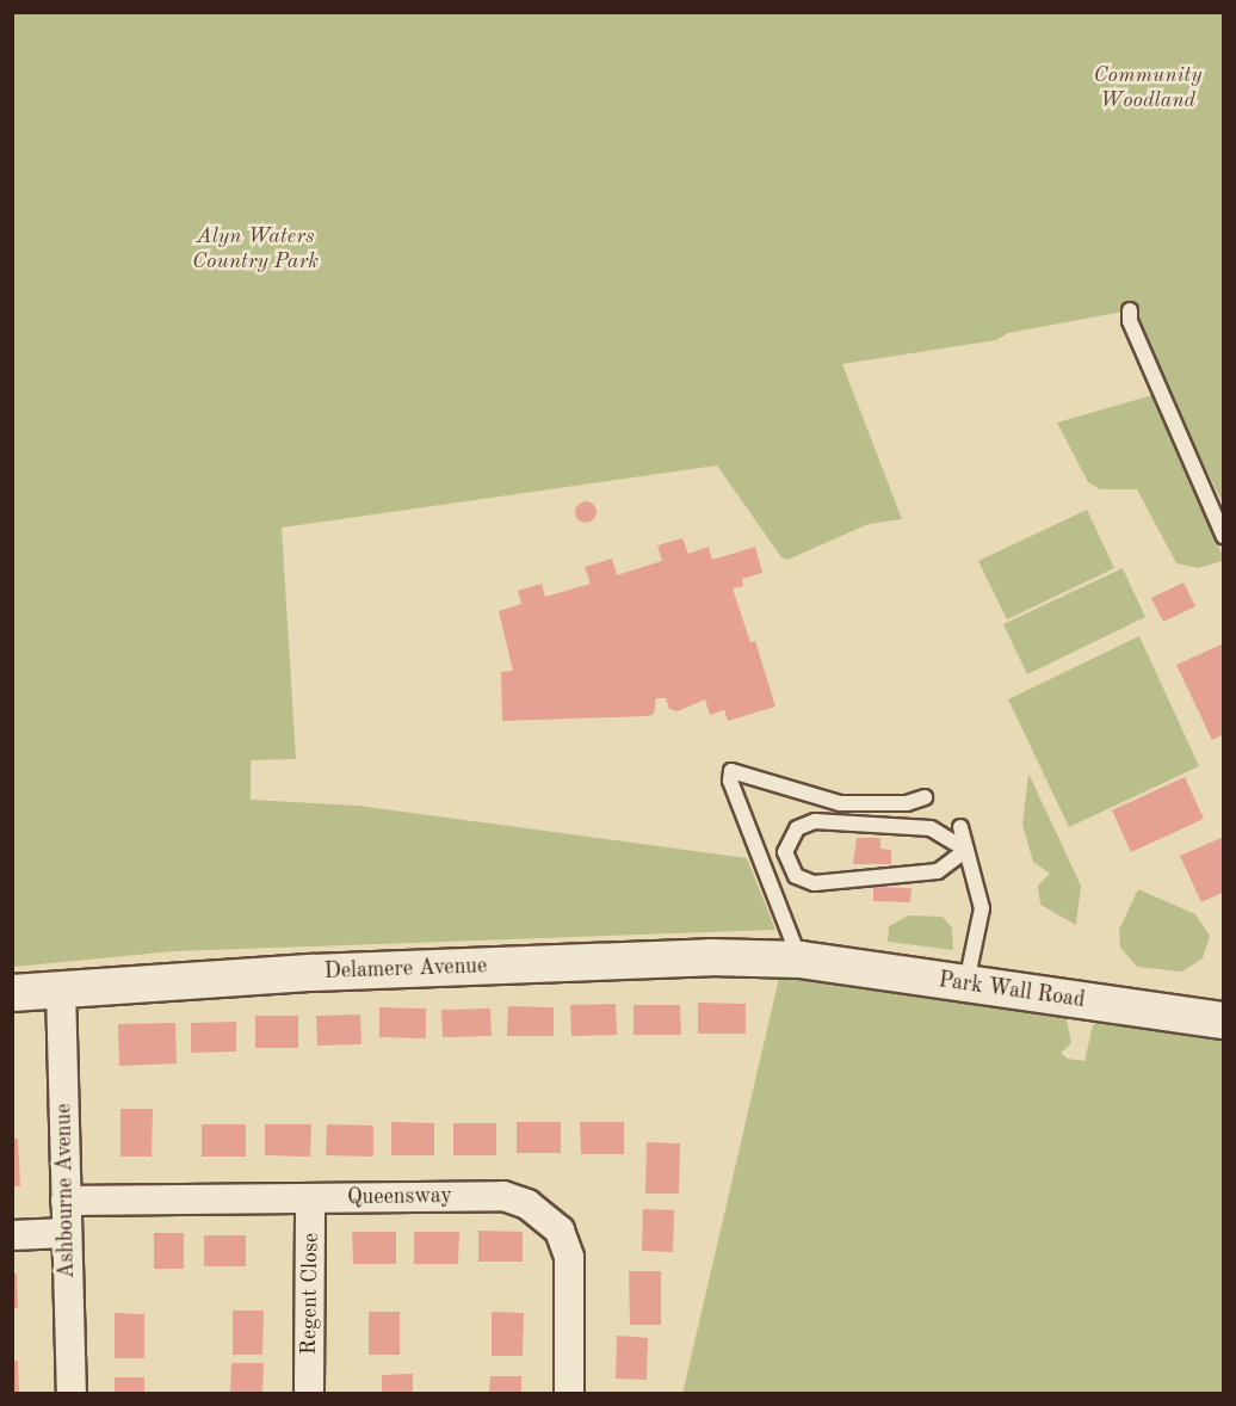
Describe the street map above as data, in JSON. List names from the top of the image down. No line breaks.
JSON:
{"streets":{"street":["Delamere Avenue","Park Wall Road","Ashbourne Avenue","Queensway","Regent Close"]},"crossings":[["Delamere Avenue","Park Wall Road"],["Delamere Avenue","Ashbourne Avenue"],["Ashbourne Avenue","Queensway"],["Queensway","Regent Close"]],"parks":["Community Woodland","Alyn Waters Country Park"]}
